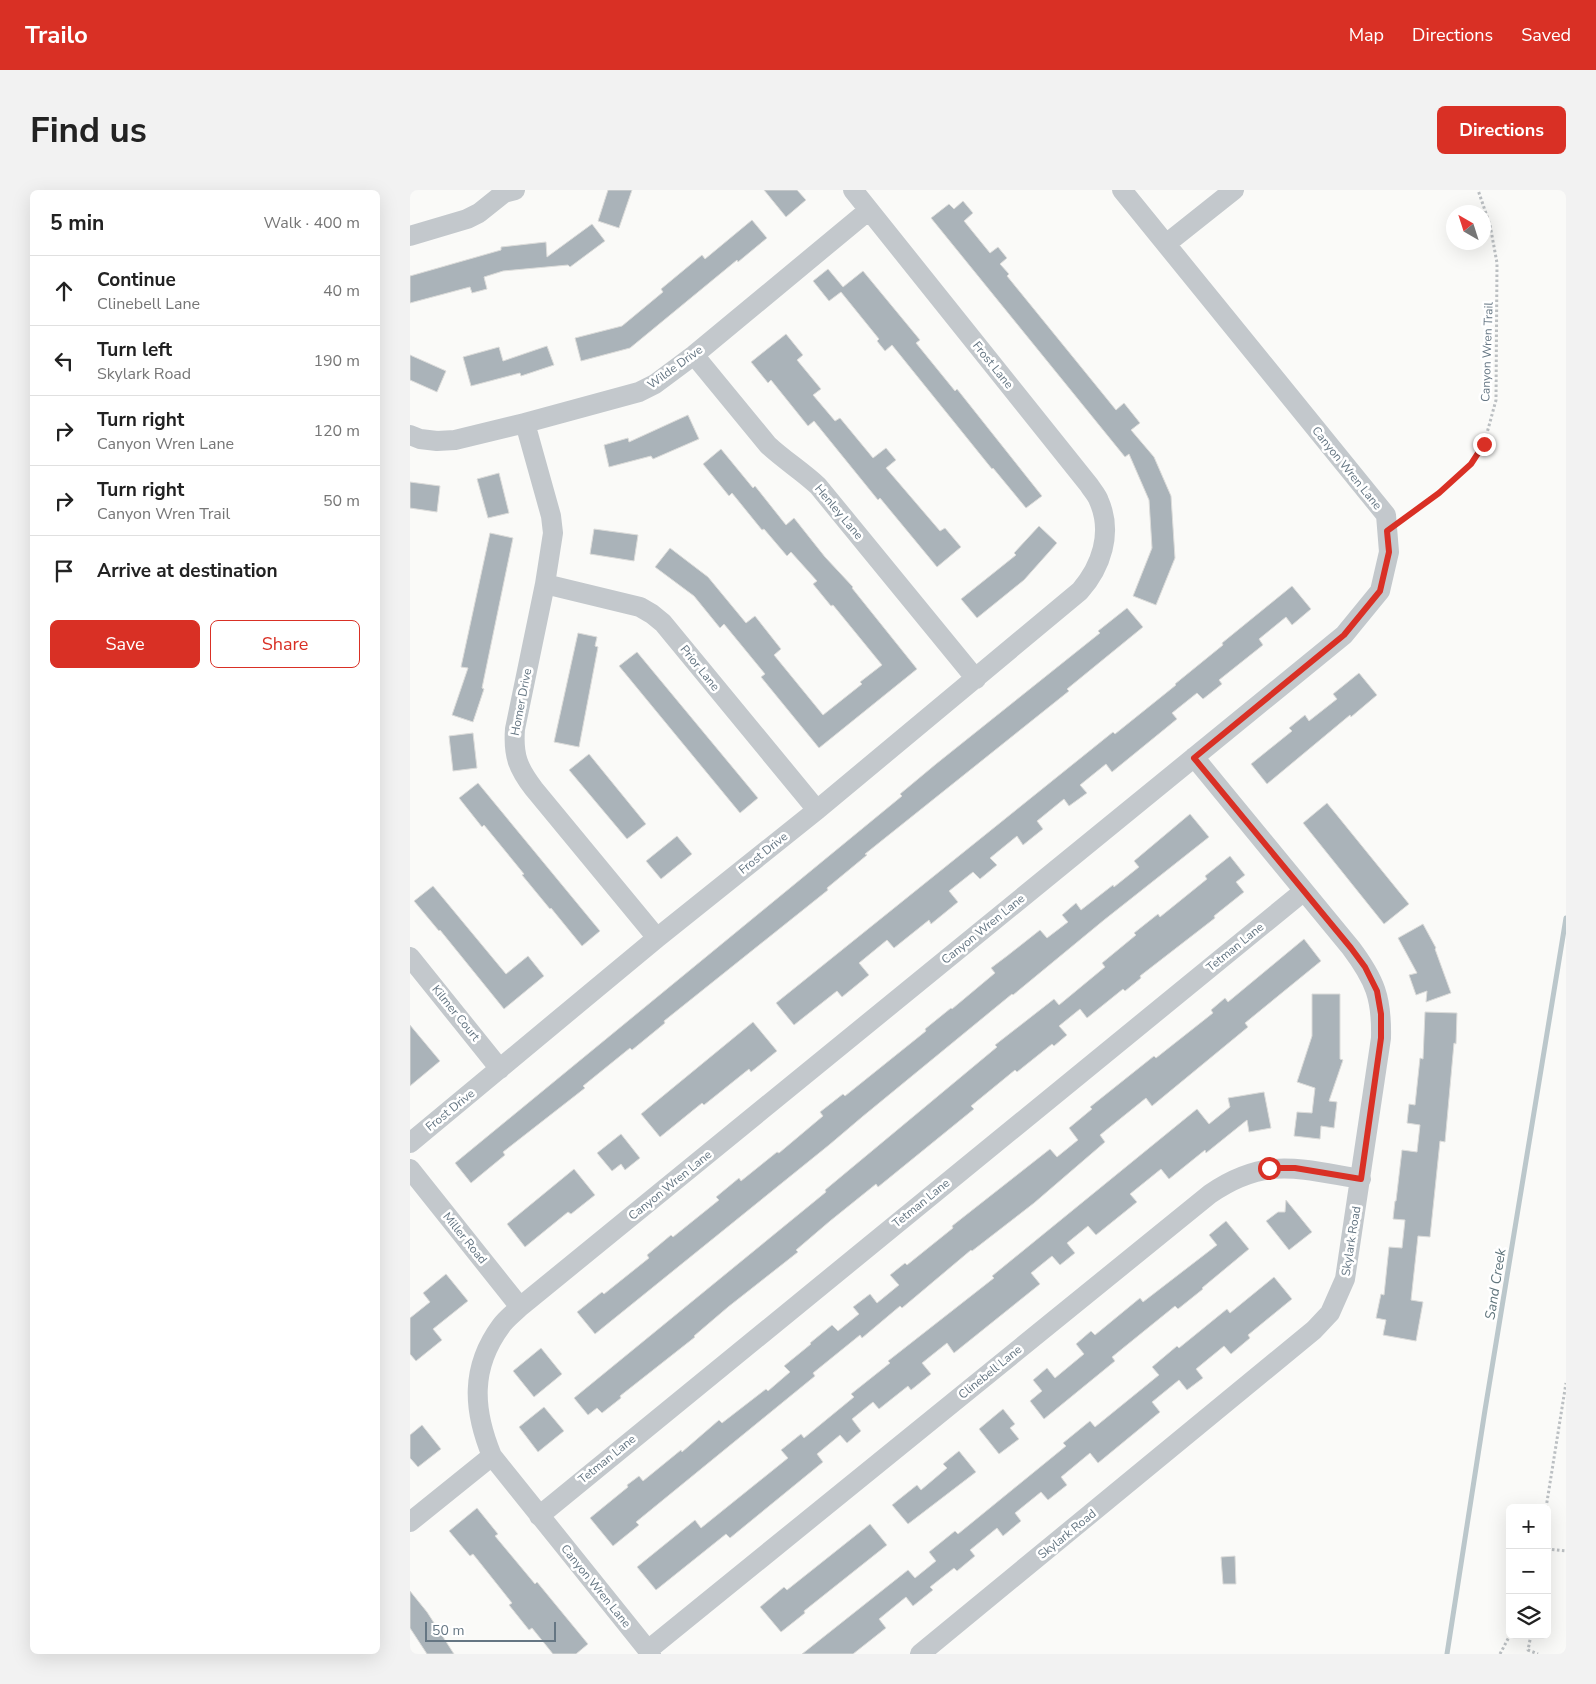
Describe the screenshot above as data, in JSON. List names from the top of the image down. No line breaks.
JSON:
{"streets":{"street":["Frost Lane","Wilde Drive","Canyon Wren Lane","Henley Lane","Prior Lane","Homer Drive","Frost Drive","Tetman Lane","Kilmer Court","Miller Road","Skylark Road","Clinebell Lane"],"path":["Canyon Wren Trail"]},"crossings":[["Canyon Wren Trail","Canyon Wren Lane"],["Frost Lane","Wilde Drive"],["Frost Lane","Frost Drive"],["Wilde Drive","Henley Lane"],["Wilde Drive","Homer Drive"],["Canyon Wren Lane","Tetman Lane"],["Canyon Wren Lane","Miller Road"],["Canyon Wren Lane","Skylark Road"],["Canyon Wren Lane","Clinebell Lane"],["Henley Lane","Frost Drive"],["Prior Lane","Homer Drive"],["Prior Lane","Frost Drive"],["Homer Drive","Frost Drive"],["Frost Drive","Kilmer Court"],["Tetman Lane","Skylark Road"],["Skylark Road","Clinebell Lane"]],"water":["Sand Creek"],"scale_bar":"50 m","north":"top left","page":{"header":"Trailo","nav":["Map","Directions","Saved"],"buttons":["Directions",["Save","Share"]],"title":"Find us","heading":["5 min","Walk · 400 m"],"list":[["Continue","Clinebell Lane","40 m"],["Turn left","Skylark Road","190 m"],["Turn right","Canyon Wren Lane","120 m"],["Turn right","Canyon Wren Trail","50 m"],"Arrive at destination"],"map_buttons":["+","−"],"scale":"50 m"}}
